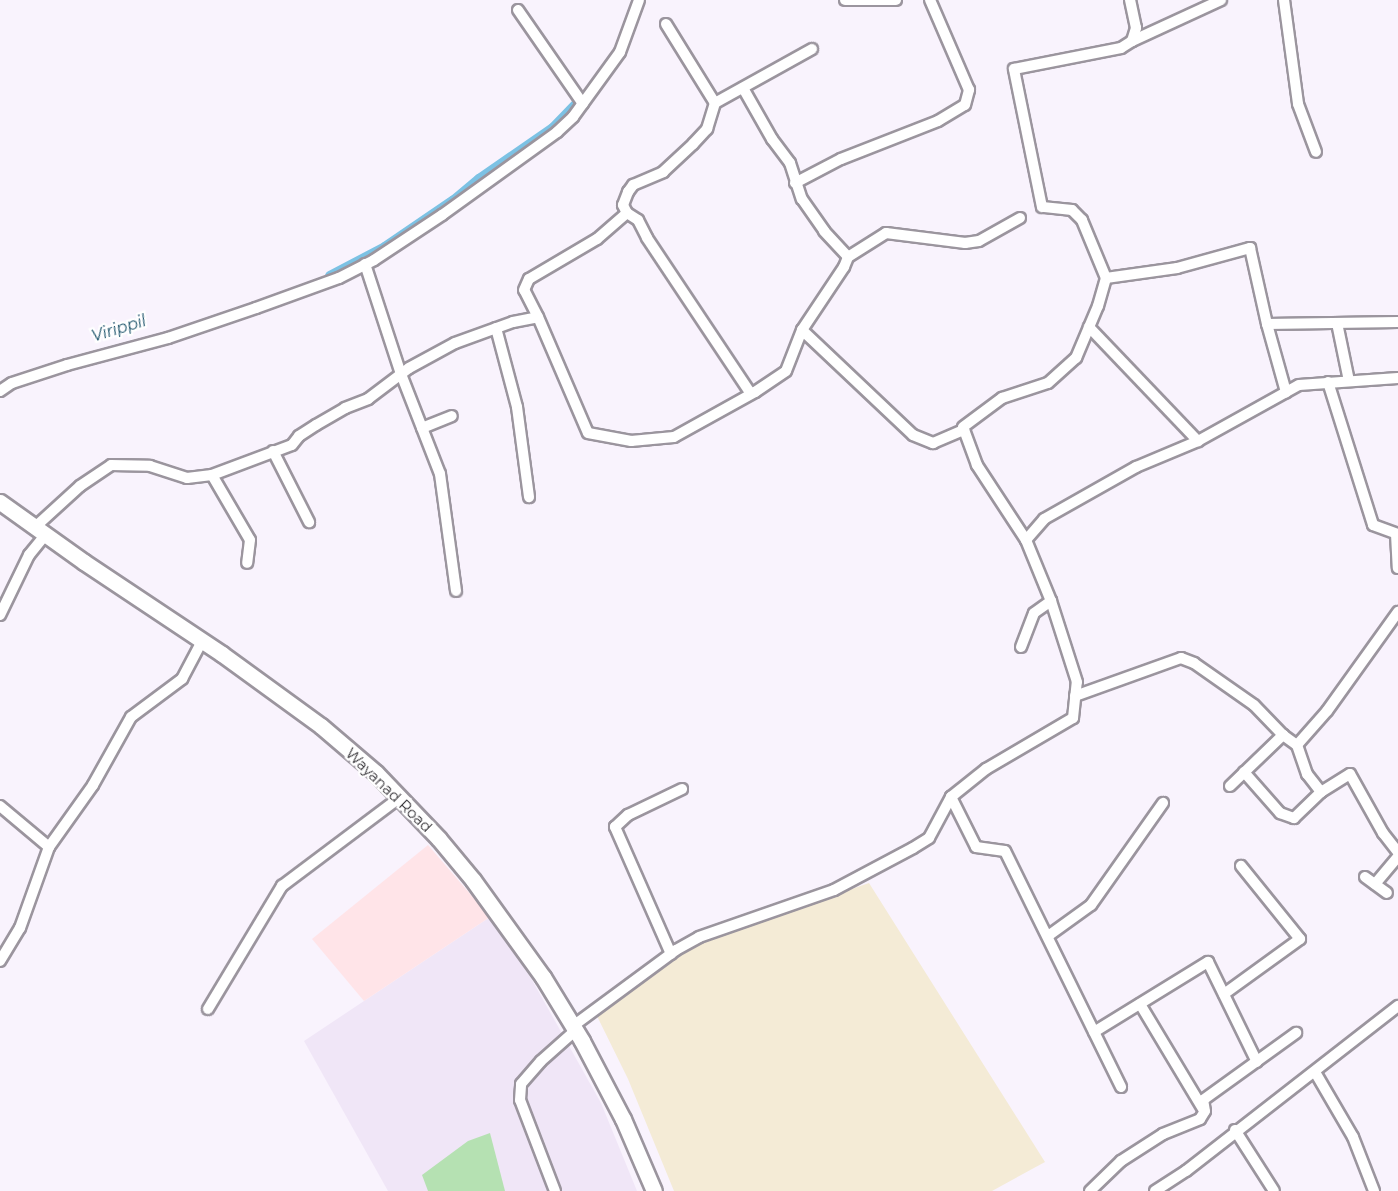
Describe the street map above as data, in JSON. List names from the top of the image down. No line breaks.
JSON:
{"streets":{"highway":["Wayanad Road"]},"water":["Virippil"]}
